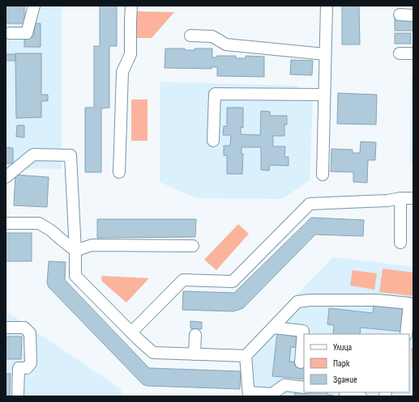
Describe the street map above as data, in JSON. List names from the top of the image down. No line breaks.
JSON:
{"legend":["Улица","Парк","Здание"]}
